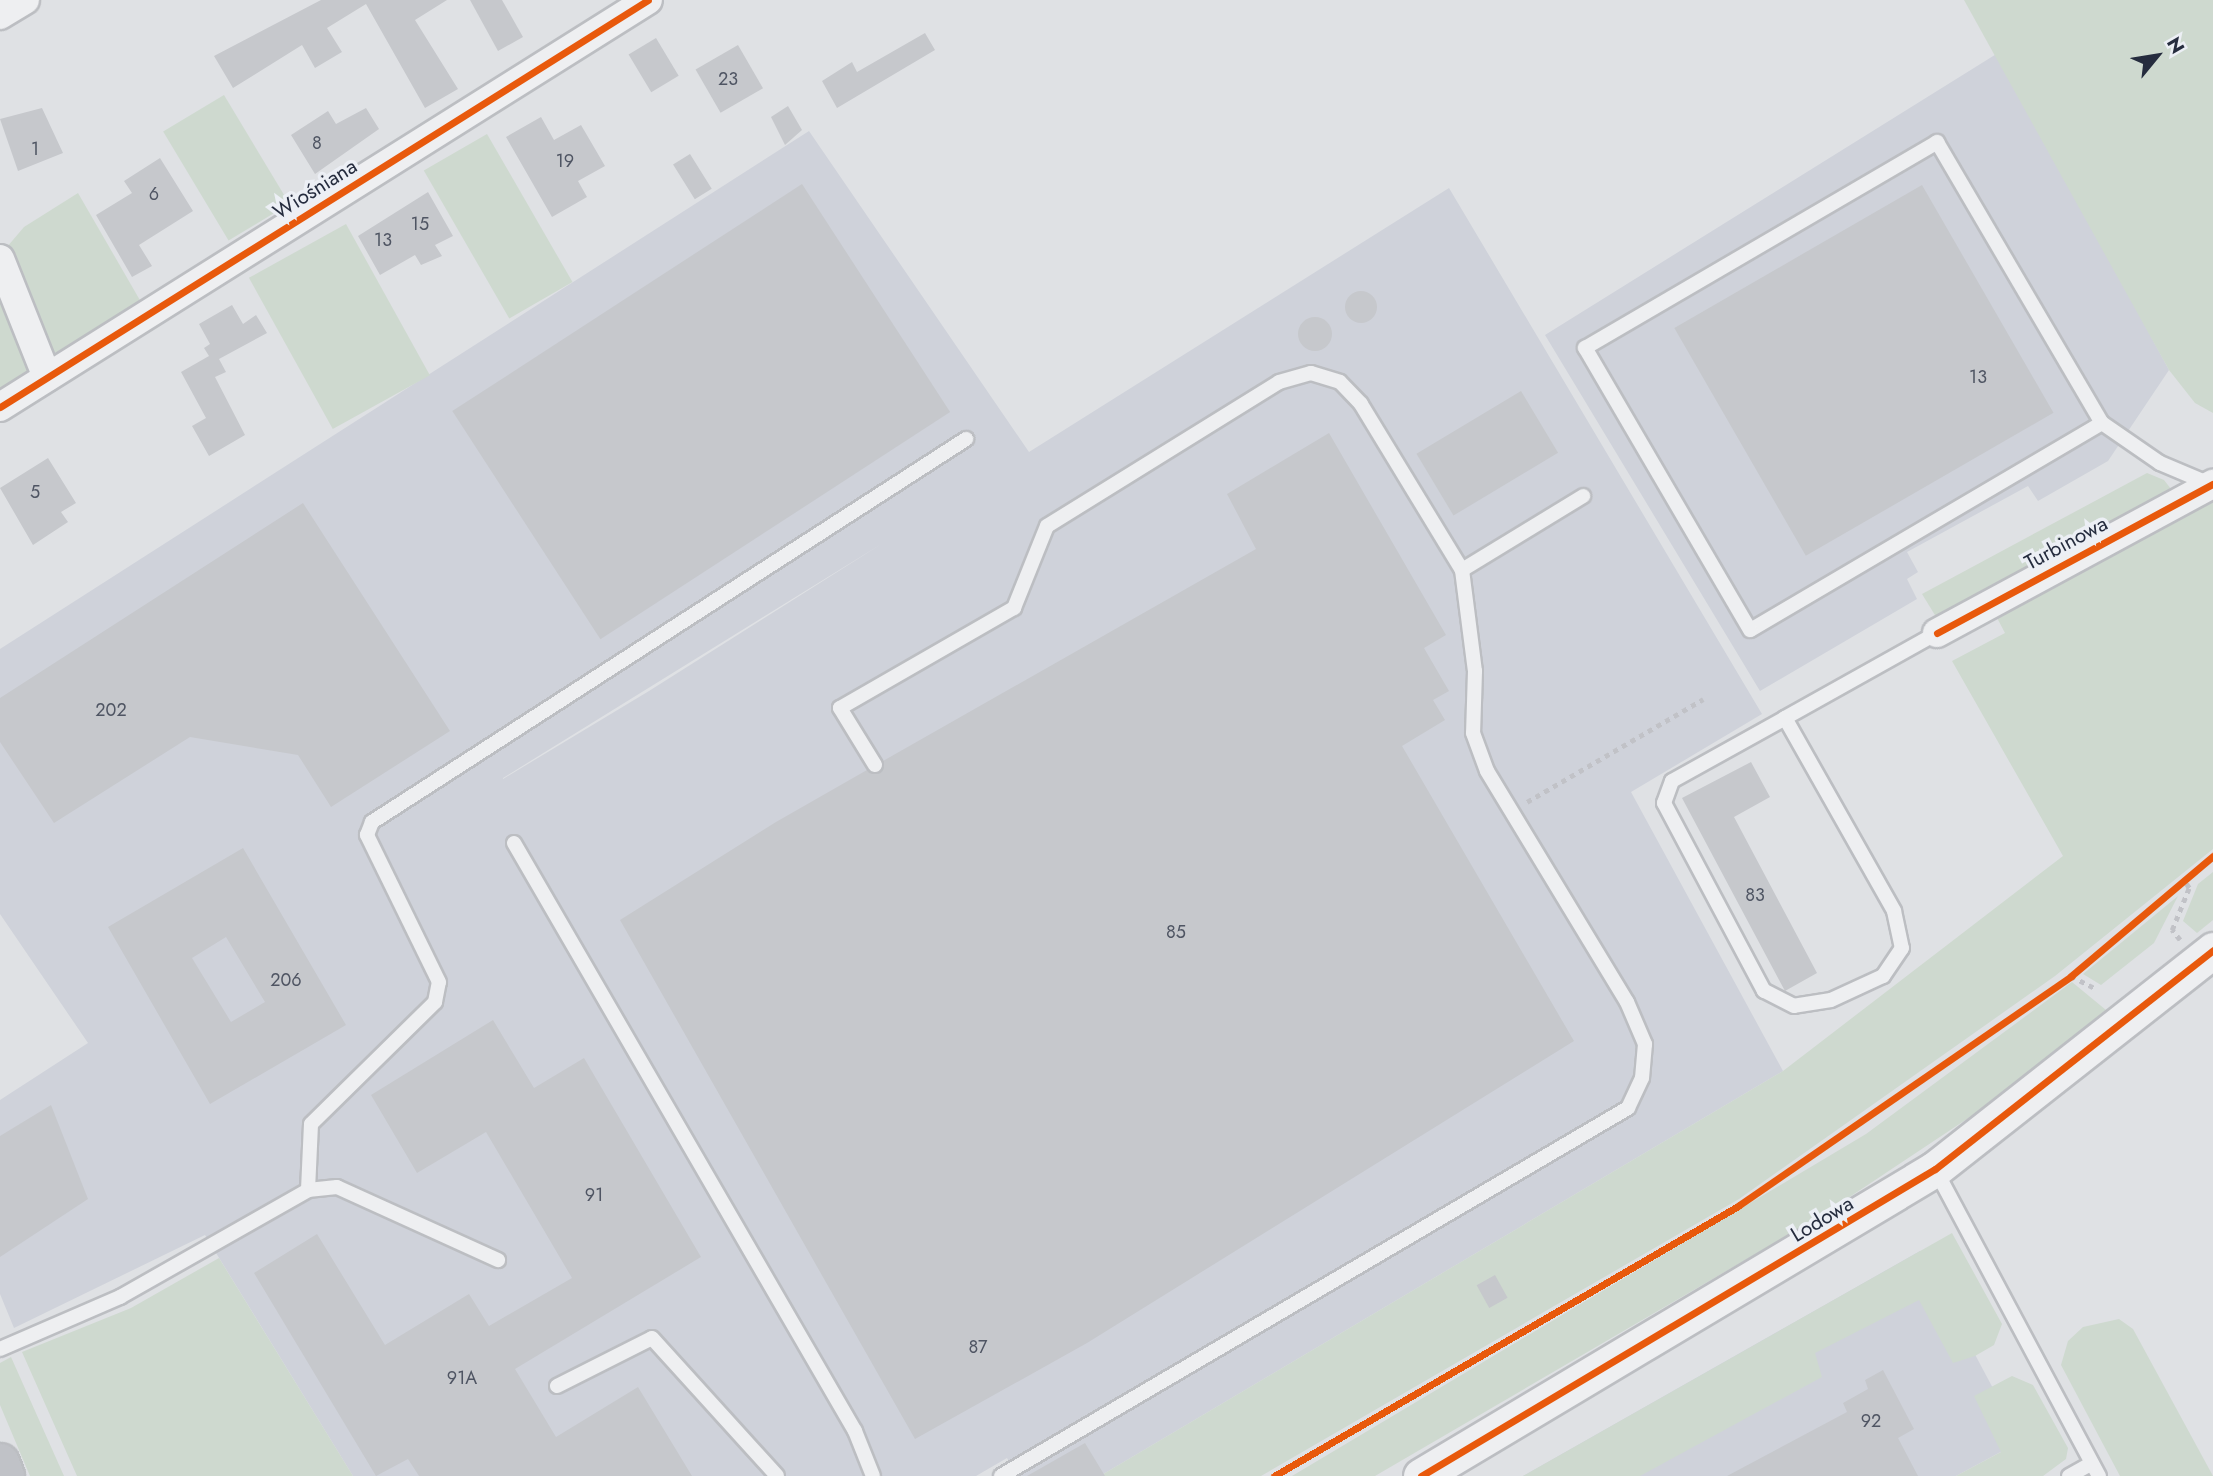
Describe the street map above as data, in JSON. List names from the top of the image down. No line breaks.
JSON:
{"streets":{"street":["Wiośniana","Turbinowa","Lodowa"]},"house_numbers":["23","8","1","19","6","15","13","13","5","202","83","85","206","91","87","91A","92"],"north":"top right"}
